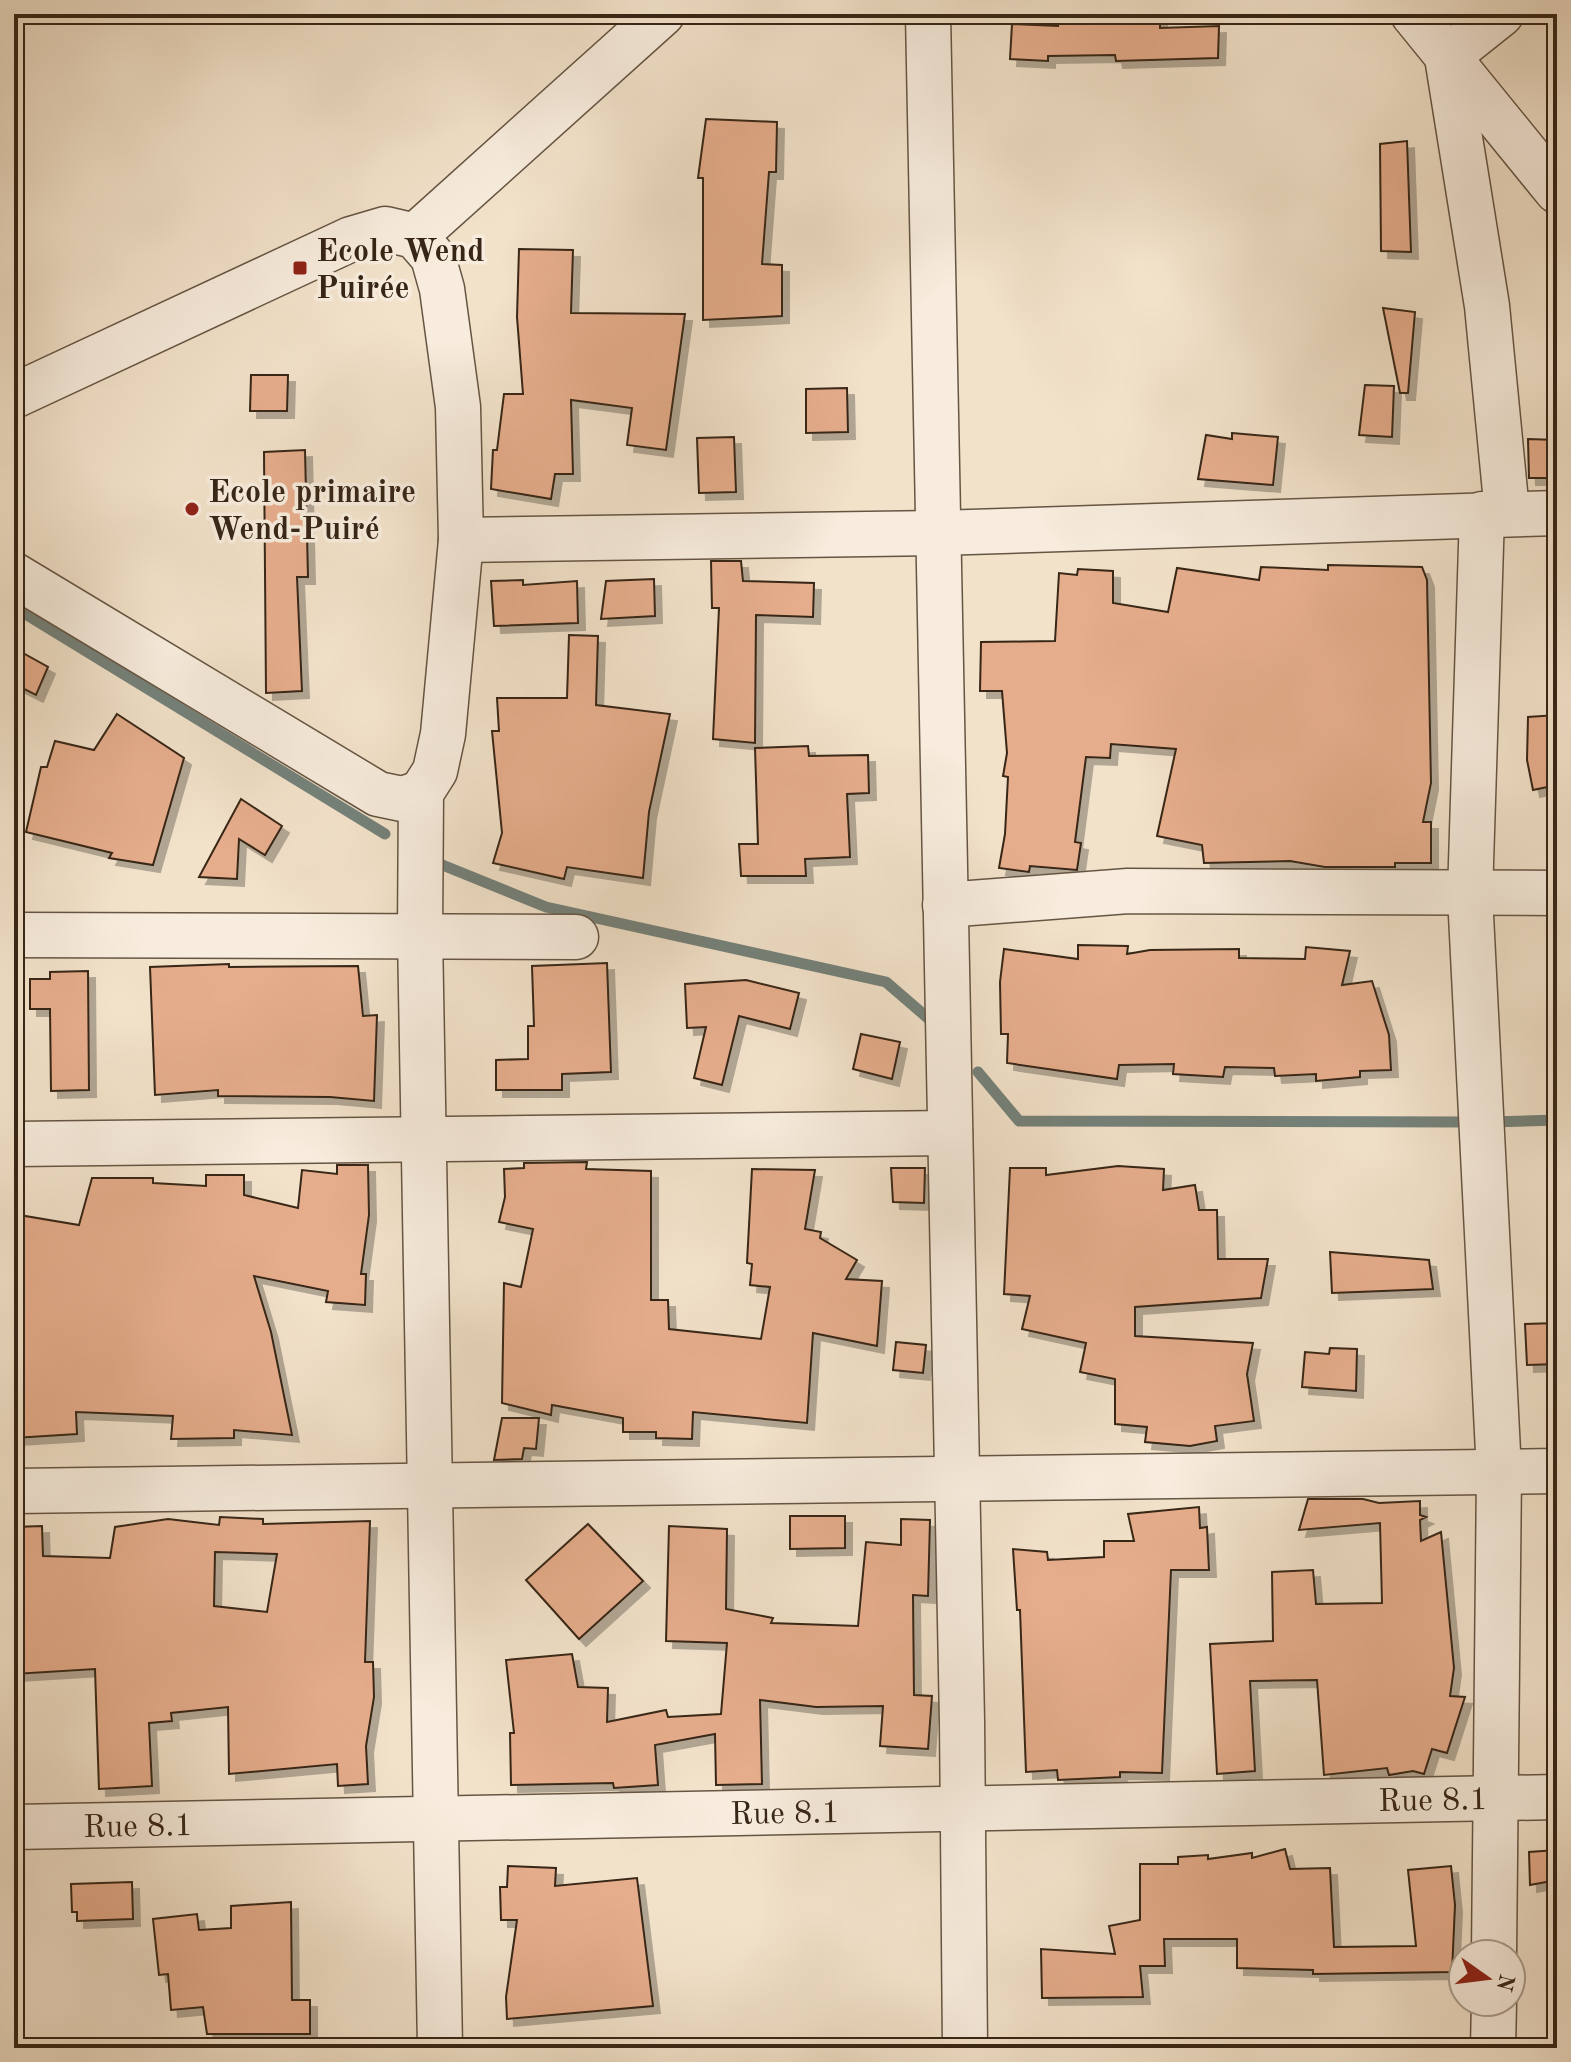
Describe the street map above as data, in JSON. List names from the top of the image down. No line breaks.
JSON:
{"streets":{"street":["Rue 8.1"]},"places":{"transit":["Ecole Wend Puirée"],"other":["Ecole primaire Wend-Puiré"]},"north":"right"}
